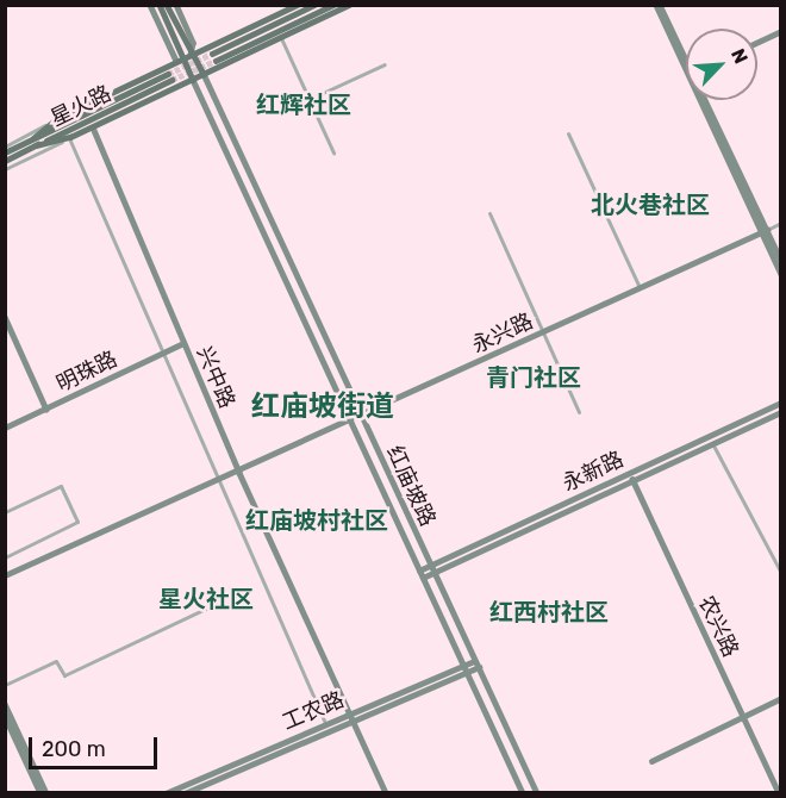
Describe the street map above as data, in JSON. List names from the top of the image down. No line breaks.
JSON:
{"streets":{"main road":["星火路","永兴路","明珠路","兴中路","永新路","红庙坡路","农兴路","工农路"]},"crossings":[["永兴路","兴中路"],["永兴路","红庙坡路"],["明珠路","兴中路"],["兴中路","工农路"],["永新路","红庙坡路"],["永新路","农兴路"],["红庙坡路","工农路"]],"districts":["红辉社区","北火巷社区","青门社区","红庙坡街道","红庙坡村社区","星火社区","红西村社区"],"scale_bar":"200 m","north":"top right"}
